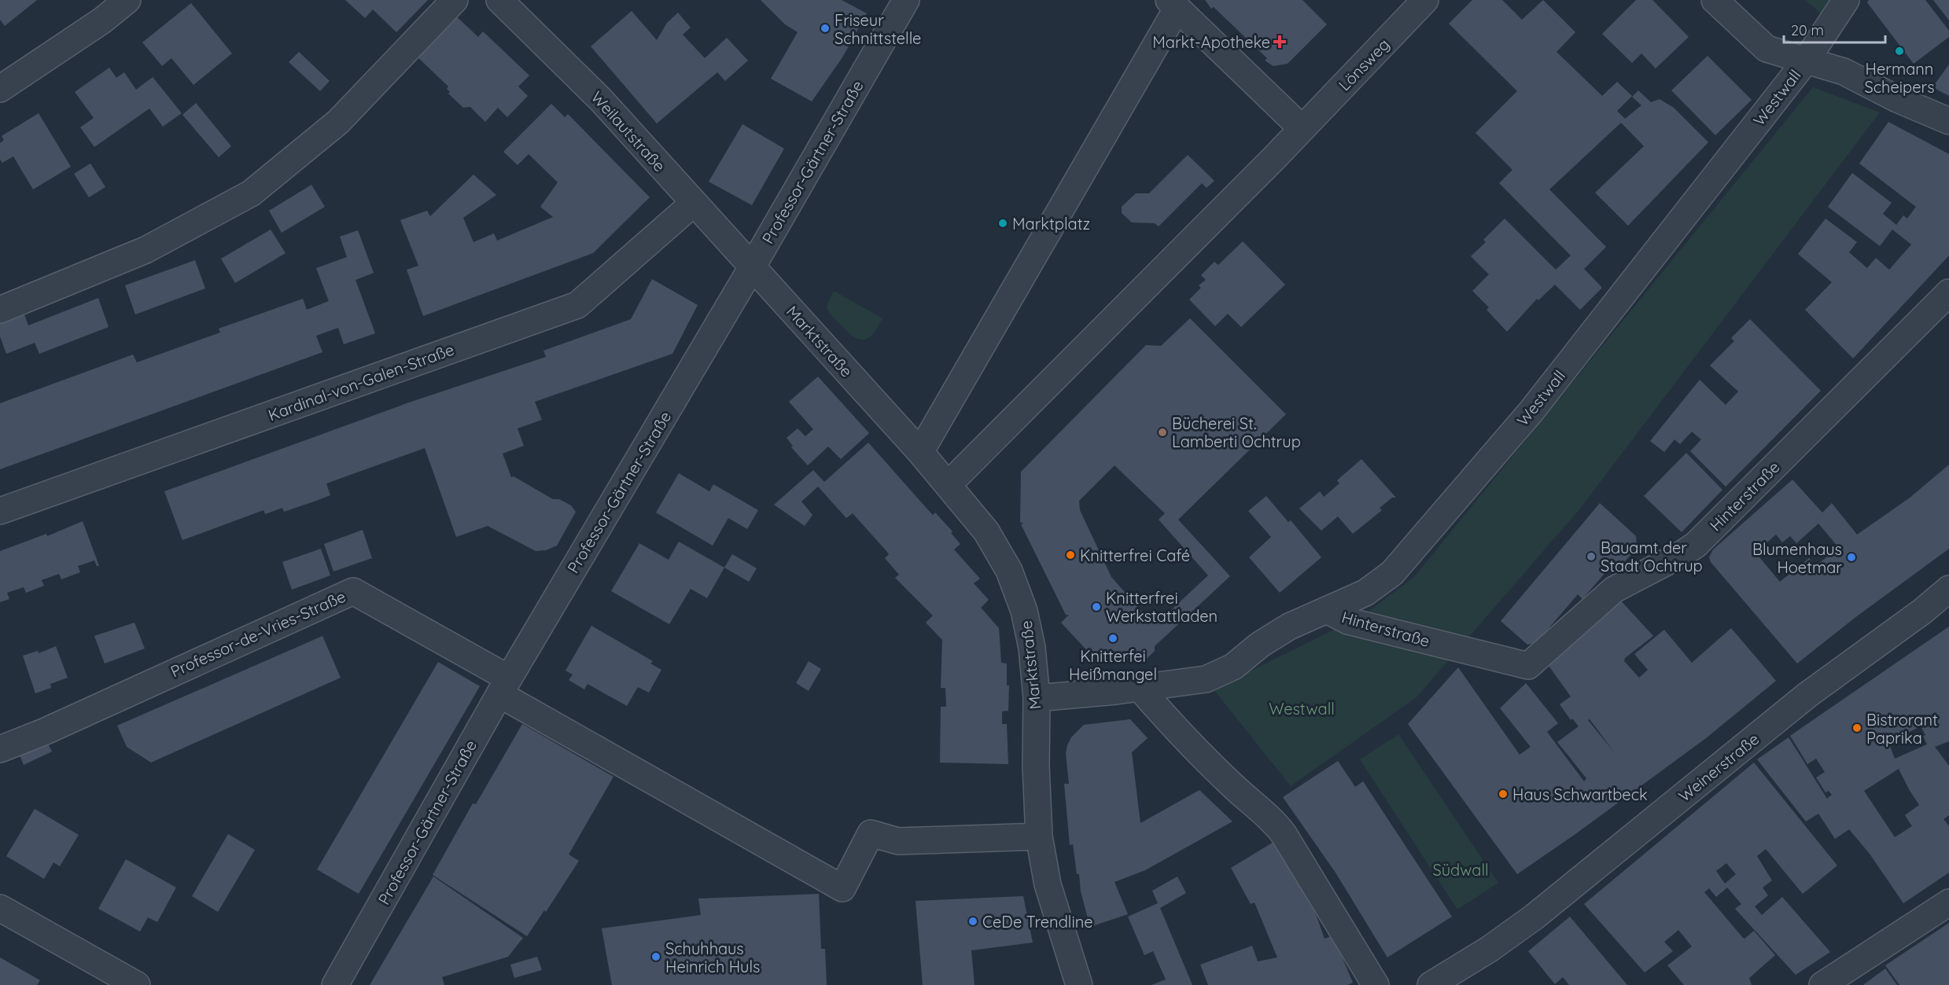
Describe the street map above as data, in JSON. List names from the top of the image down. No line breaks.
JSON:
{"streets":{"street":["Lönsweg","Westwall","Weilautstraße","Professor-Gärtner-Straße","Marktstraße","Kardinal-von-Galen-Straße","Hinterstraße","Professor-de-Vries-Straße","Weinerstraße"]},"crossings":[["Westwall","Marktstraße"],["Westwall","Hinterstraße"],["Weilautstraße","Professor-Gärtner-Straße"],["Weilautstraße","Marktstraße"],["Weilautstraße","Kardinal-von-Galen-Straße"],["Professor-Gärtner-Straße","Marktstraße"],["Professor-Gärtner-Straße","Professor-de-Vries-Straße"]],"parks":["Westwall","Südwall"],"places":{"other":["Friseur Schnittstelle","Hermann Scheipers","Marktplatz","Bücherei St. Lamberti Ochtrup","Knitterfrei Café","Bauamt der Stadt Ochtrup","Blumenhaus Hoetmar","Knitterfrei Werkstattladen","Knitterfei Heißmangel","Bistrorant Paprika","Haus Schwartbeck","CeDe Trendline","Schuhhaus Heinrich Huls"],"health":["Markt-Apotheke"]},"scale_bar":"20 m"}
